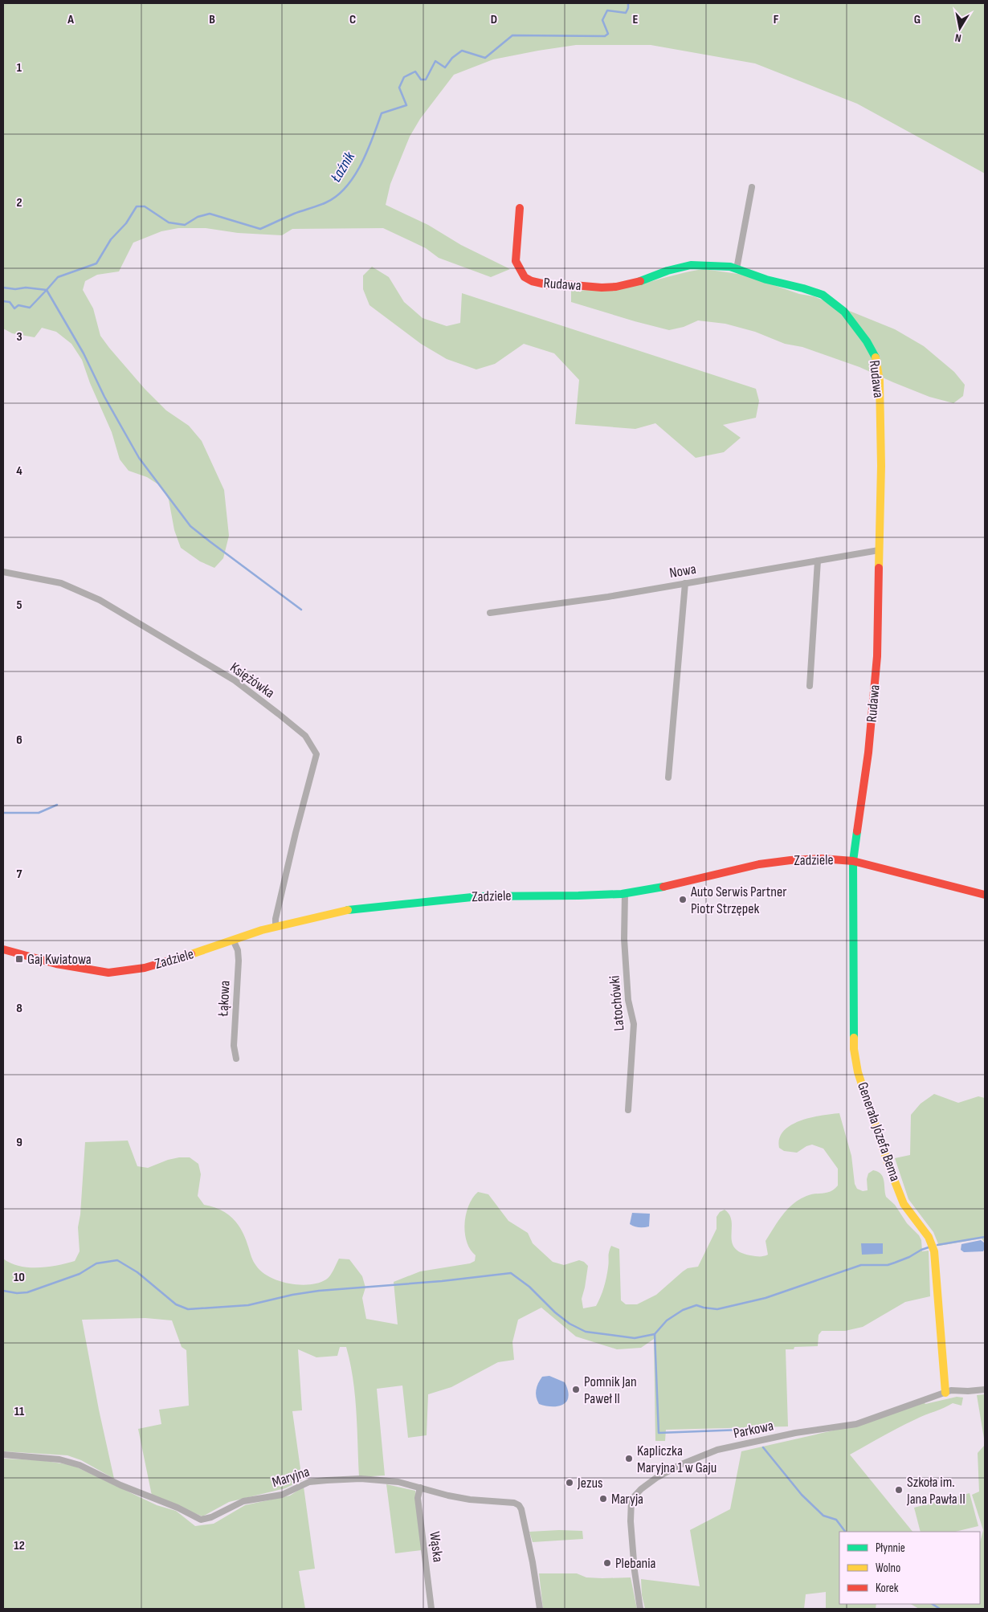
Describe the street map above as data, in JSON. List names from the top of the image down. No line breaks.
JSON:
{"streets":{"street":["Rudawa","Nowa","Księżówka","Zadziele","Łąkowa","Latochówki","Generała Józefa Bema","Parkowa","Maryjna","Wąska"]},"crossings":[["Rudawa","Nowa"],["Rudawa","Zadziele"],["Rudawa","Generała Józefa Bema"],["Księżówka","Zadziele"],["Zadziele","Łąkowa"],["Zadziele","Latochówki"],["Zadziele","Generała Józefa Bema"],["Generała Józefa Bema","Parkowa"],["Maryjna","Wąska"]],"water":["Łaźnik"],"places":{"other":["Auto Serwis Partner Piotr Strzępek","Pomnik Jan Paweł II","Kapliczka Maryjna 1 w Gaju","Jezus","Szkoła im. Jana Pawła II","Maryja","Plebania"],"transit":["Gaj Kwiatowa"]},"legend":["Płynnie","Wolno","Korek"],"north":"bottom","grid":{"columns":["A","B","C","D","E","F","G"],"rows":["1","2","3","4","5","6","7","8","9","10","11","12"]}}
